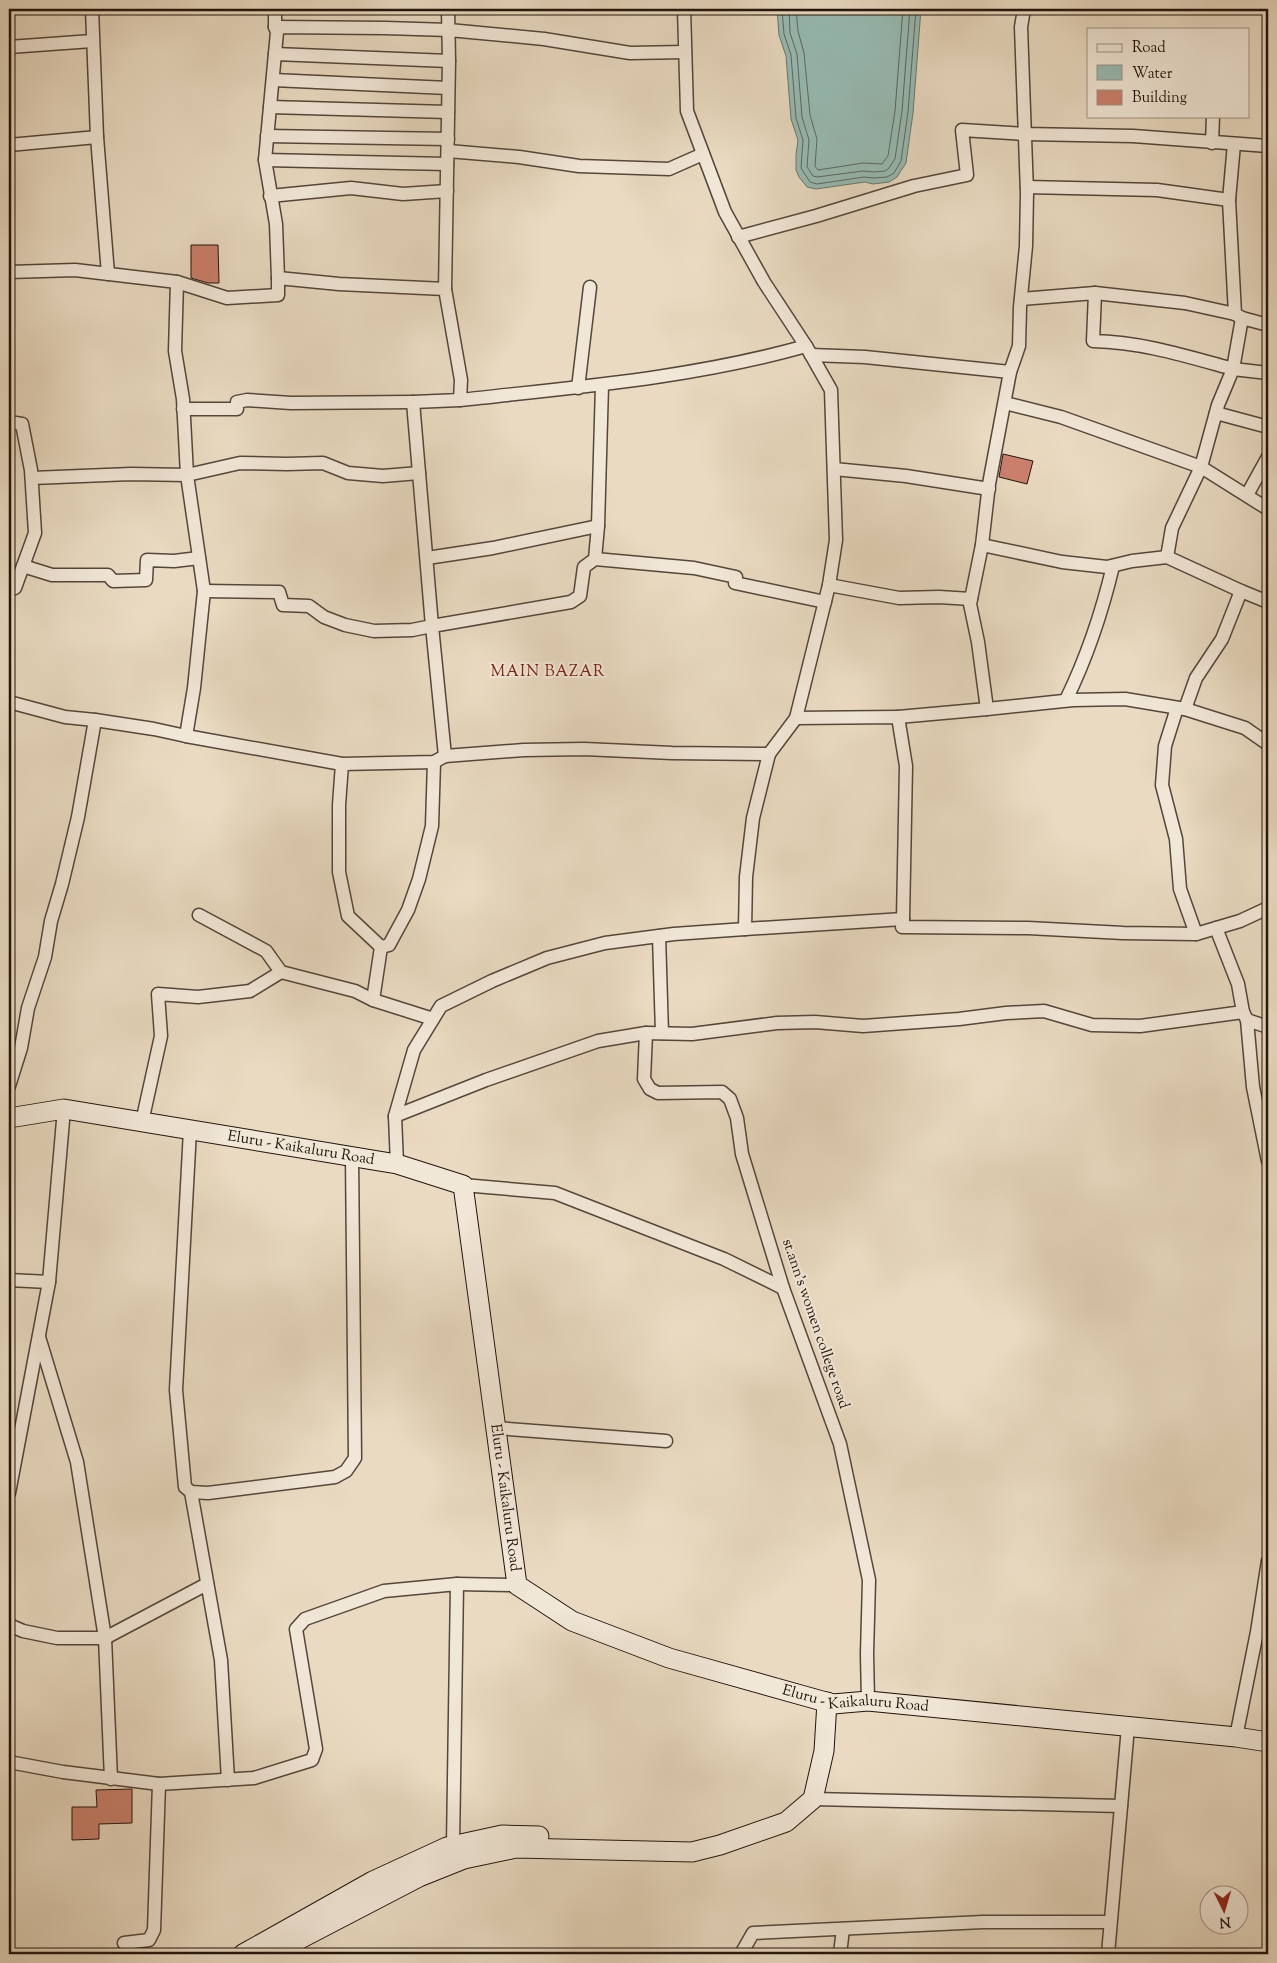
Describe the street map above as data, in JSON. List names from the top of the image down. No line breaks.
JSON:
{"streets":{"main road":["Eluru - Kaikaluru Road"],"street":["st.ann's women college road"]},"crossings":[["Eluru - Kaikaluru Road","st.ann's women college road"]],"districts":["MAIN BAZAR"],"legend":["Road","Water","Building"],"north":"bottom"}
